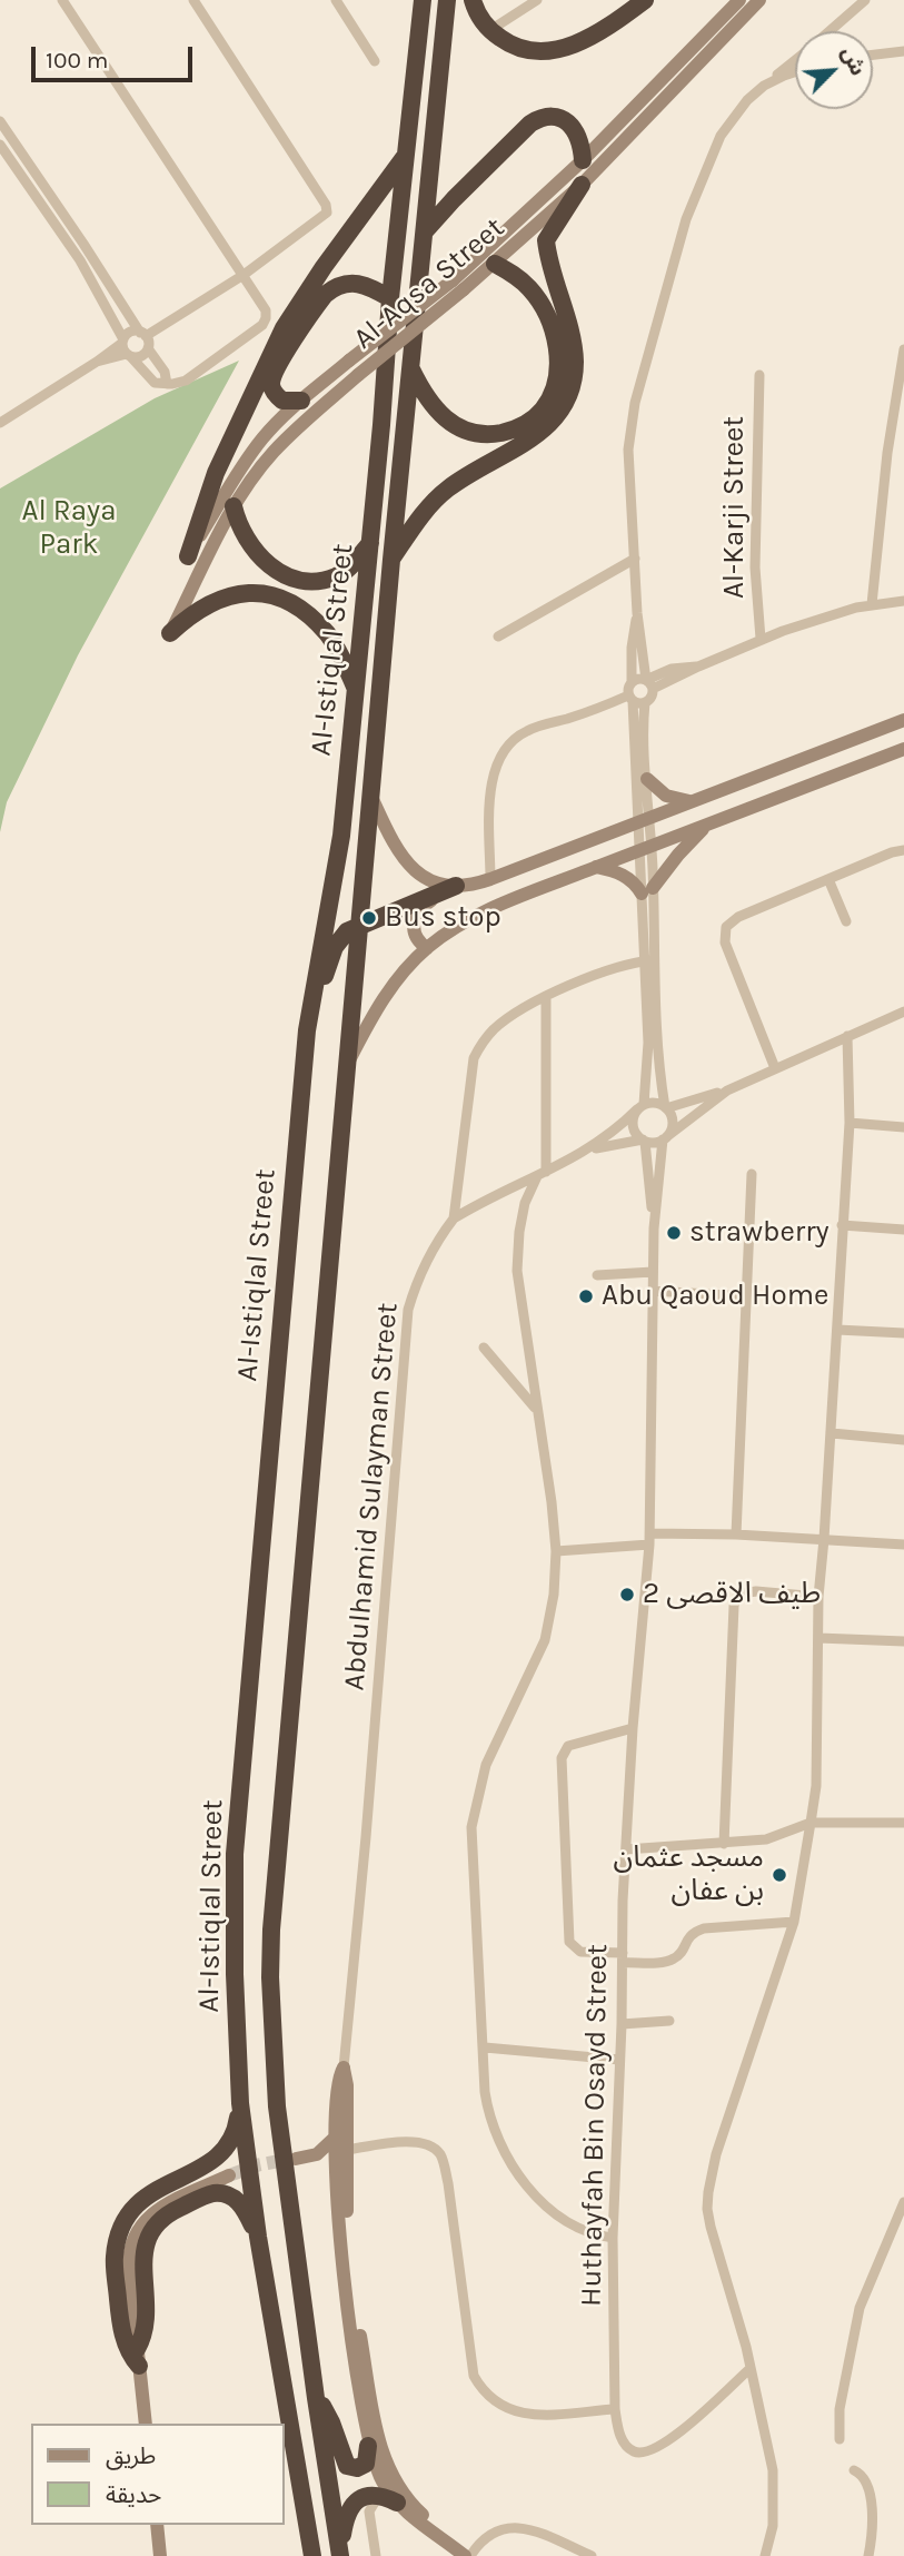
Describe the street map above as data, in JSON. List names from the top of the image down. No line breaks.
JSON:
{"streets":{"highway":["Al-Istiqlal Street"],"main road":["Al-Aqsa Street"],"street":["Al-Karji Street","Abdulhamid Sulayman Street","Huthayfah Bin Osayd Street"]},"parks":["Al Raya Park"],"places":["Bus stop","strawberry","Abu Qaoud Home","طيف الاقصى 2","مسجد عثمان بن عفان"],"legend":["طريق","حديقة"],"scale_bar":"100 m","north":"top right"}
